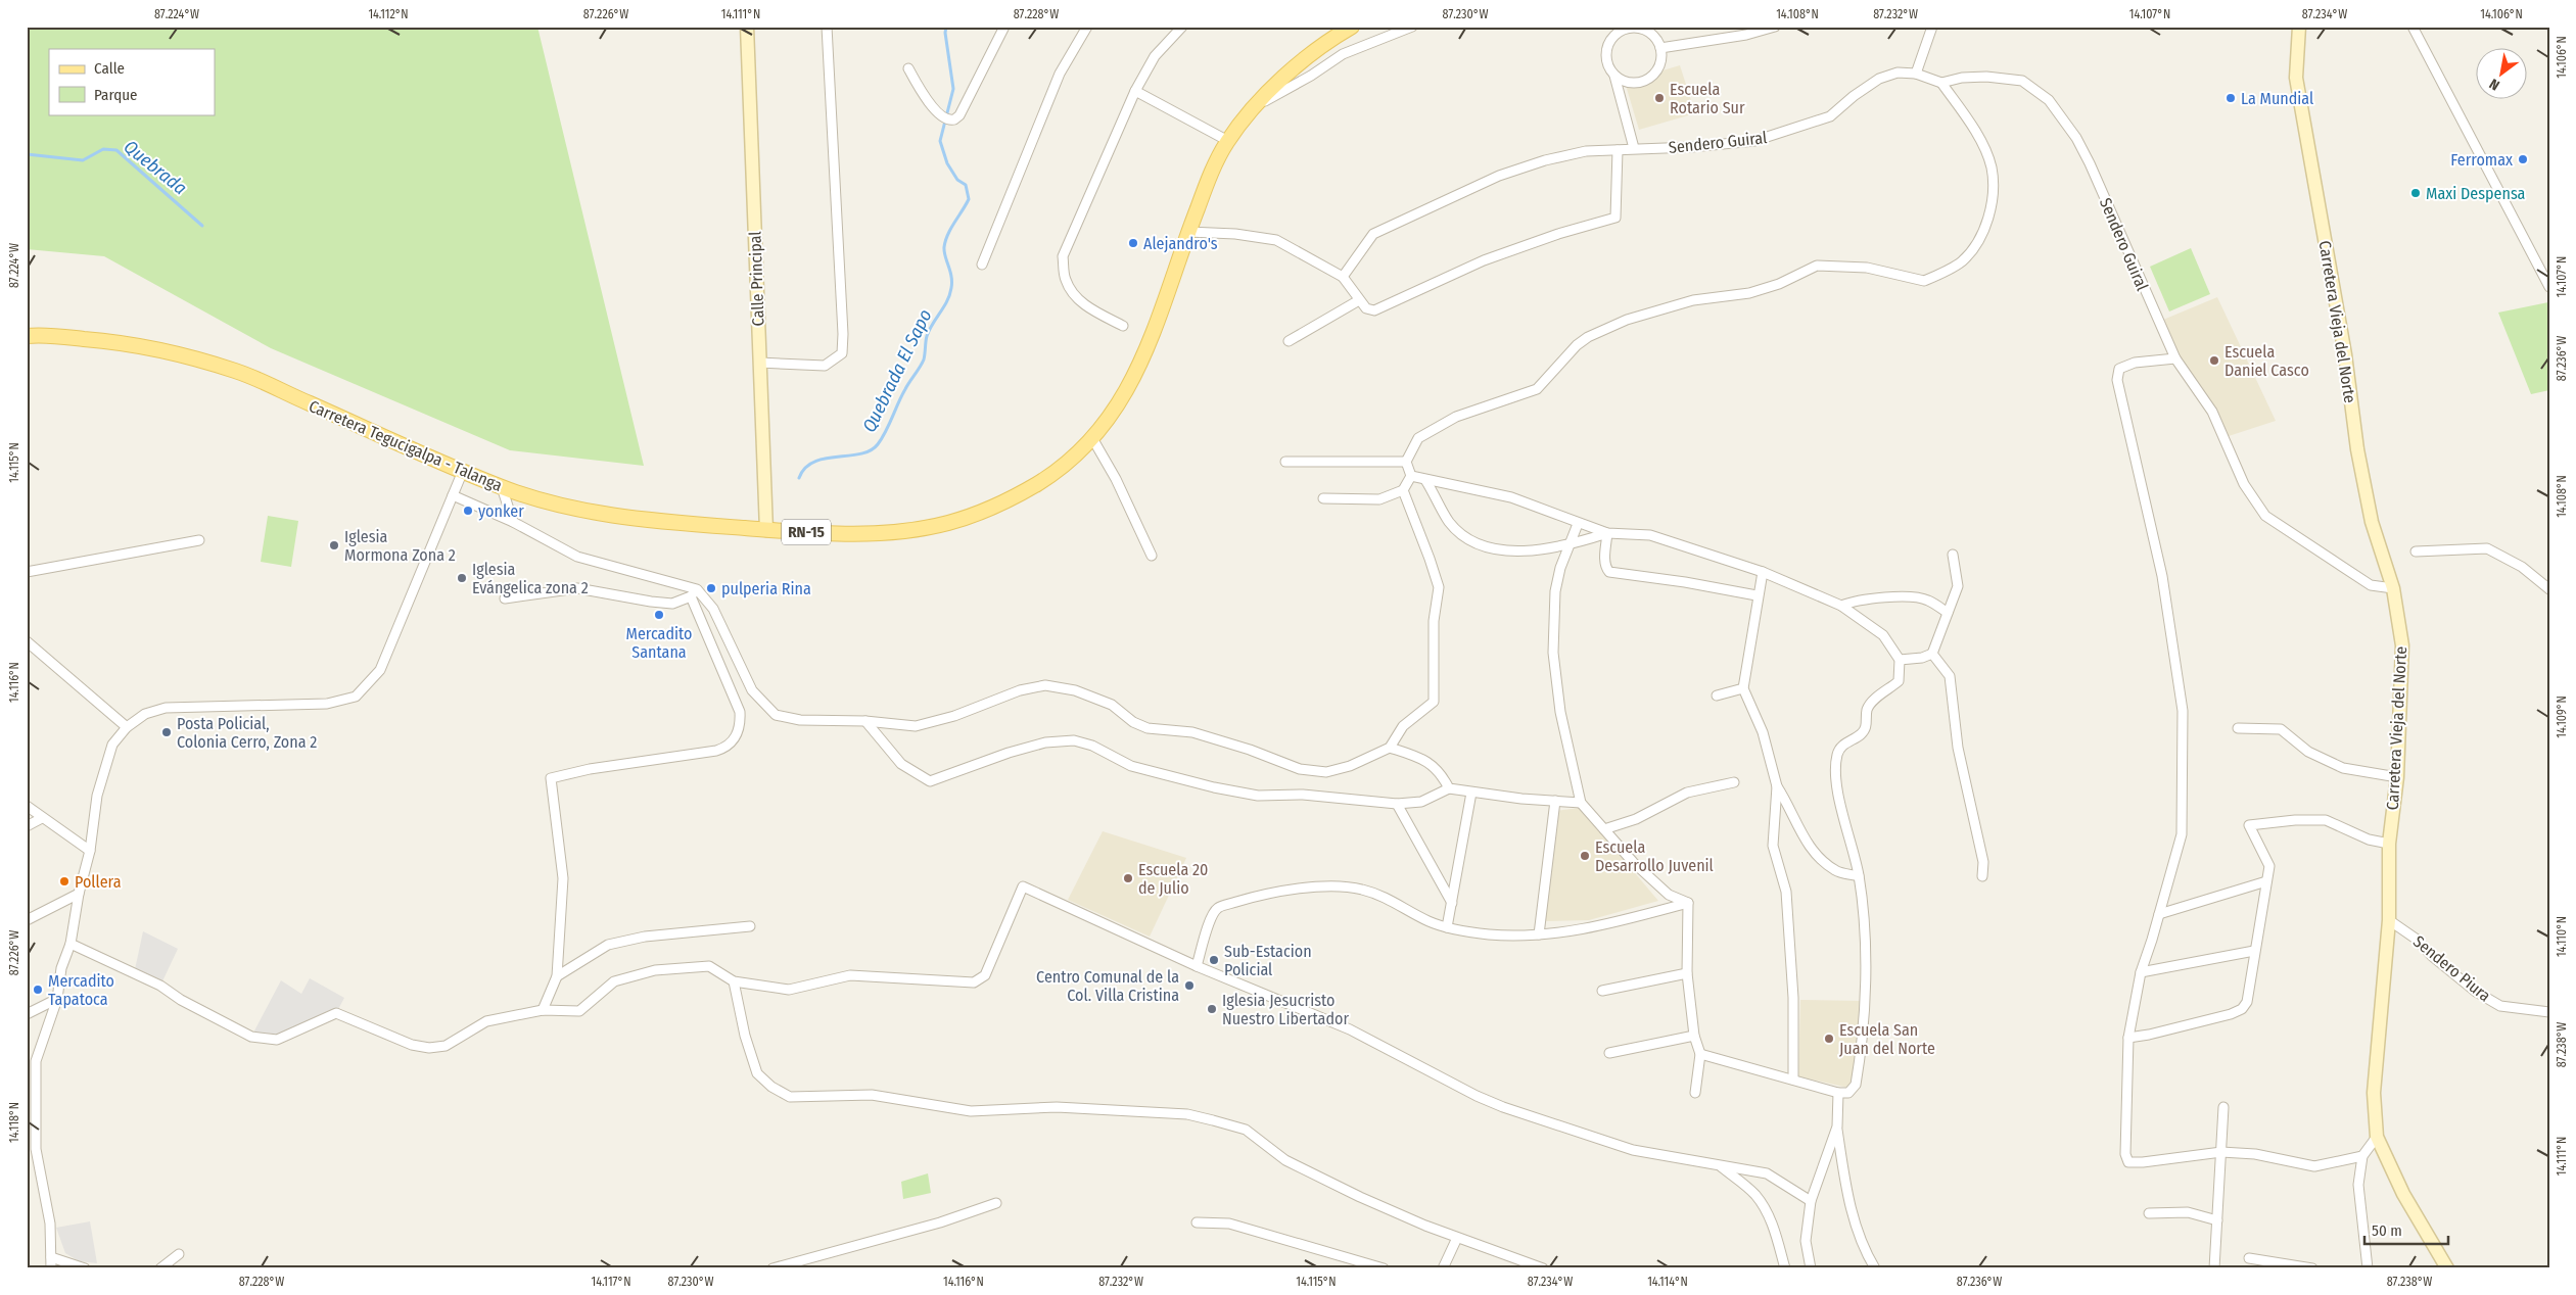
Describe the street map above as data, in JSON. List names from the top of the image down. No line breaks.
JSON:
{"streets":{"main road":["Carretera Tegucigalpa - Talanga","RN-15"],"street":["Sendero Guiral","Calle Principal","Carretera Vieja del Norte","Sendero Piura"]},"crossings":[["Sendero Guiral","Carretera Vieja del Norte"],["Calle Principal","Carretera Tegucigalpa - Talanga"],["Carretera Vieja del Norte","Sendero Piura"]],"water":["Quebrada","Quebrada El Sapo"],"places":["Escuela Rotario Sur","La Mundial","Ferromax","Maxi Despensa","Alejandro's","Escuela Daniel Casco","yonker","Iglesia Mormona Zona 2","Iglesia Evángelica zona 2","pulperia Rina","Mercadito Santana","Posta Policial, Colonia Cerro, Zona 2","Escuela Desarrollo Juvenil","Escuela 20 de Julio","Pollera","Sub-Estacion Policial","Centro Comunal de la Col. Villa Cristina","Mercadito Tapatoca","Iglesia Jesucristo Nuestro Libertador","Escuela San Juan del Norte"],"legend":["Calle","Parque"],"scale_bar":"50 m","north":"bottom left","coordinates":["87.224°W","14.112°N","87.226°W","14.111°N","87.228°W","87.230°W","14.108°N","87.232°W","14.107°N","87.234°W","14.106°N","87.236°W","14.115°N","14.116°N","14.109°N","14.110°N","87.238°W","14.118°N","14.117°N","14.114°N"]}
